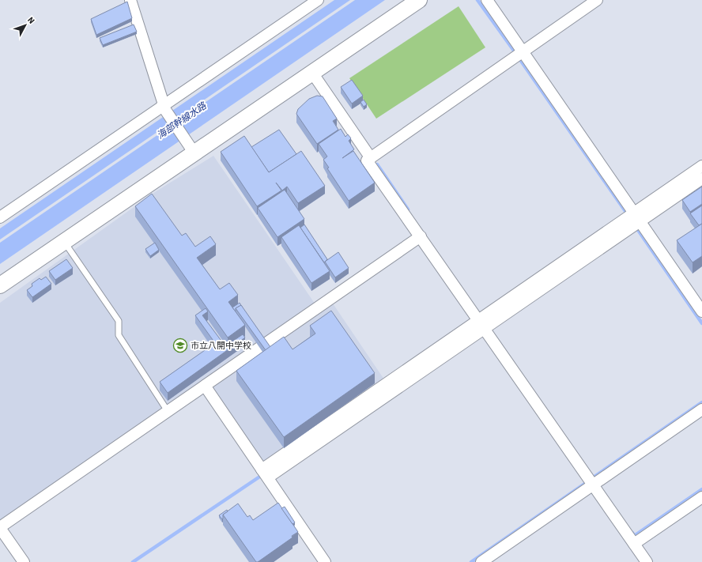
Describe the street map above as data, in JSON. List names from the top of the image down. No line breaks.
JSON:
{"water":["海部幹線水路"],"places":{"school or university":["市立八開中学校"]},"north":"top right"}
